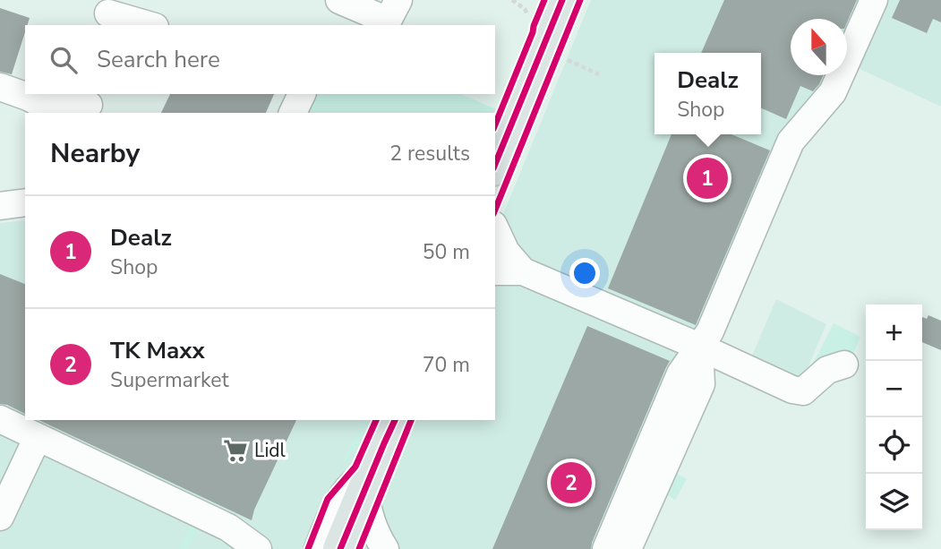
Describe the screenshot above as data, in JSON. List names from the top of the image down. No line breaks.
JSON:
{"places":{"supermarket":["Lidl"]},"north":"top","page":{"search":"Search here","popup":["Dealz","Shop"],"heading":["Nearby","2 results"],"pins":["1","2"],"list":[{"mark":"1","name":"Dealz","note":"Shop","value":"50 m"},{"mark":"2","name":"TK Maxx","note":"Supermarket","value":"70 m"}],"map_buttons":["+","−"]}}
